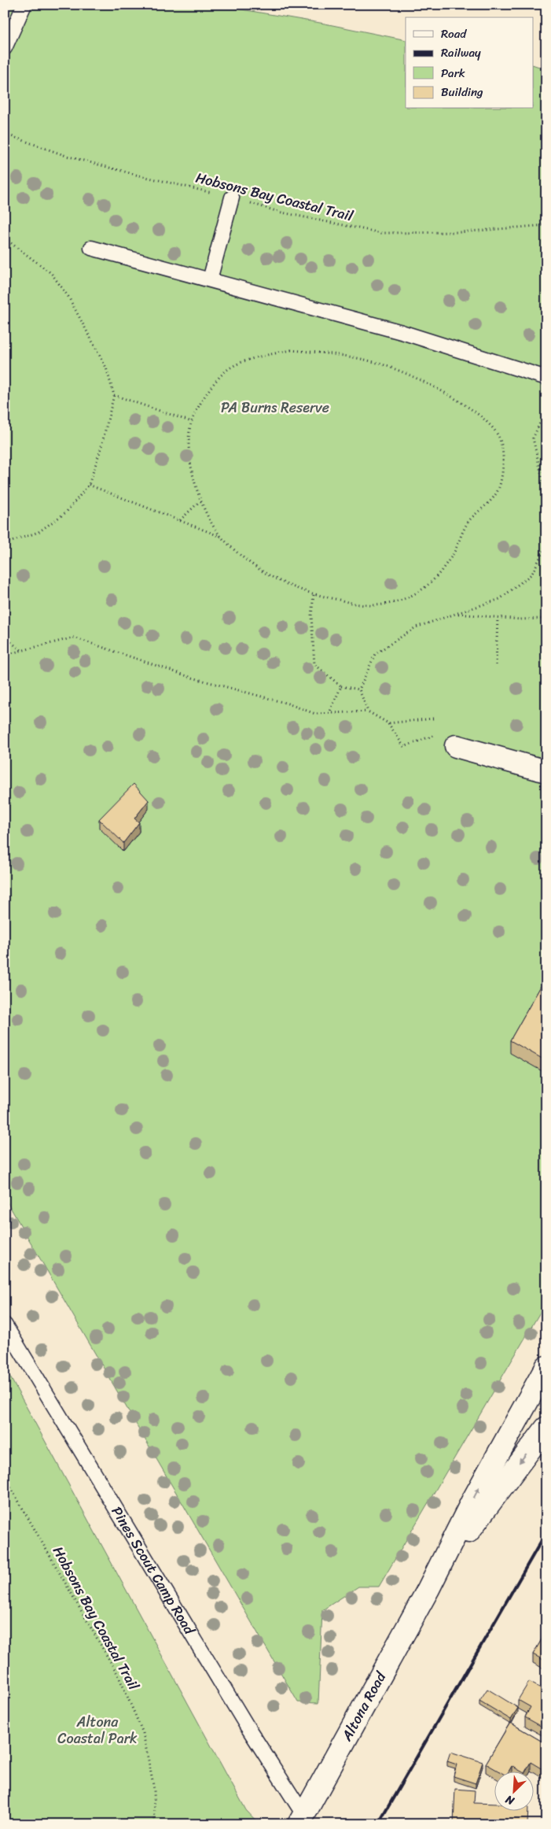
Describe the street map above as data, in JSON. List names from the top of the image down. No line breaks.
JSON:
{"streets":{"street":["Altona Road"],"lane":["Pines Scout Camp Road"],"path":["Hobsons Bay Coastal Trail"]},"crossings":[["Pines Scout Camp Road","Altona Road"]],"parks":["PA Burns Reserve","Altona Coastal Park"],"legend":["Road","Railway","Park","Building"],"north":"bottom left"}
